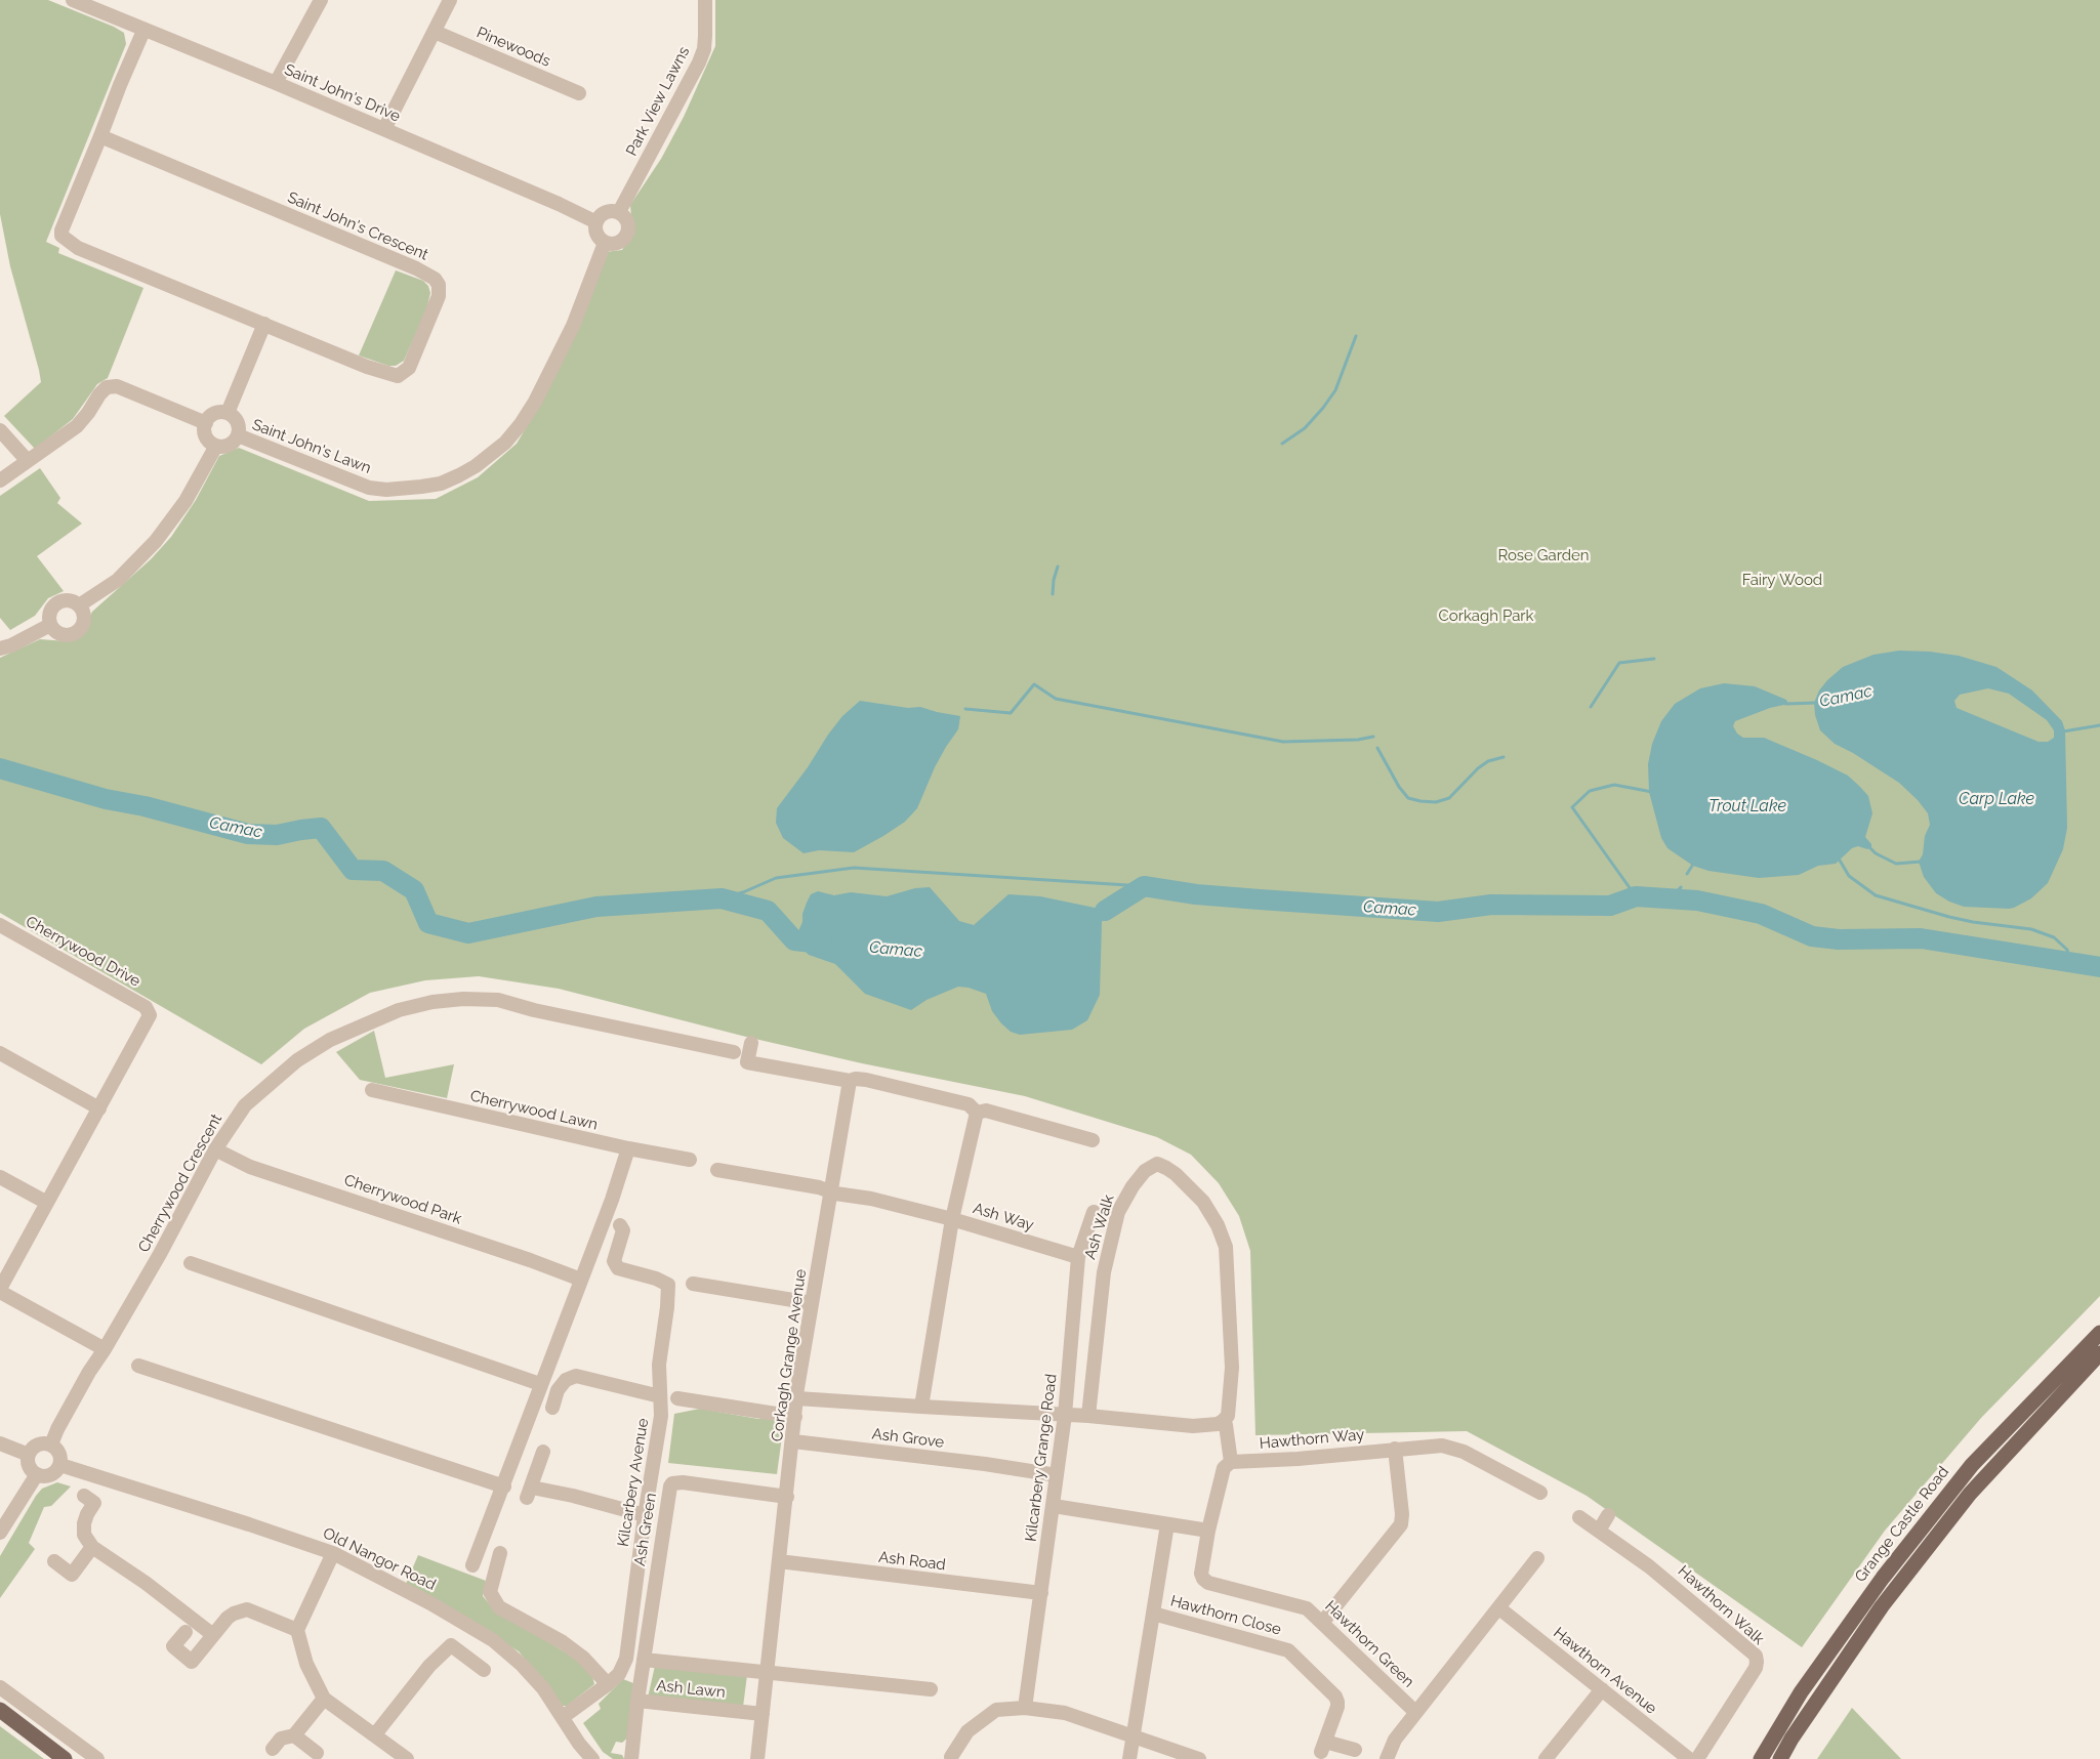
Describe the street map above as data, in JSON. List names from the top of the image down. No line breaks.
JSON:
{"streets":{"main road":["Grange Castle Road"],"street":["Pinewoods","Saint John's Drive","Park View Lawns","Saint John's Crescent","Saint John's Lawn","Cherrywood Drive","Cherrywood Lawn","Cherrywood Crescent","Cherrywood Park","Ash Way","Ash Walk","Corkagh Grange Avenue","Ash Grove","Hawthorn Way","Kilcarbery Grange Road","Kilcarbery Avenue","Ash Green","Old Nangor Road","Ash Road","Hawthorn Walk","Hawthorn Close","Hawthorn Green","Hawthorn Avenue","Ash Lawn"]},"crossings":[["Saint John's Drive","Park View Lawns"],["Saint John's Drive","Saint John's Crescent"],["Saint John's Drive","Saint John's Lawn"],["Park View Lawns","Saint John's Lawn"],["Cherrywood Drive","Cherrywood Crescent"],["Cherrywood Crescent","Cherrywood Park"],["Cherrywood Crescent","Old Nangor Road"],["Ash Way","Kilcarbery Grange Road"],["Corkagh Grange Avenue","Ash Grove"],["Corkagh Grange Avenue","Ash Green"],["Corkagh Grange Avenue","Ash Road"],["Corkagh Grange Avenue","Ash Lawn"],["Ash Grove","Kilcarbery Grange Road"],["Hawthorn Way","Hawthorn Green"],["Kilcarbery Grange Road","Ash Road"],["Kilcarbery Avenue","Old Nangor Road"],["Ash Green","Ash Lawn"]],"water":["Camac","Carp Lake","Trout Lake"],"parks":["Rose Garden","Fairy Wood","Corkagh Park"]}
